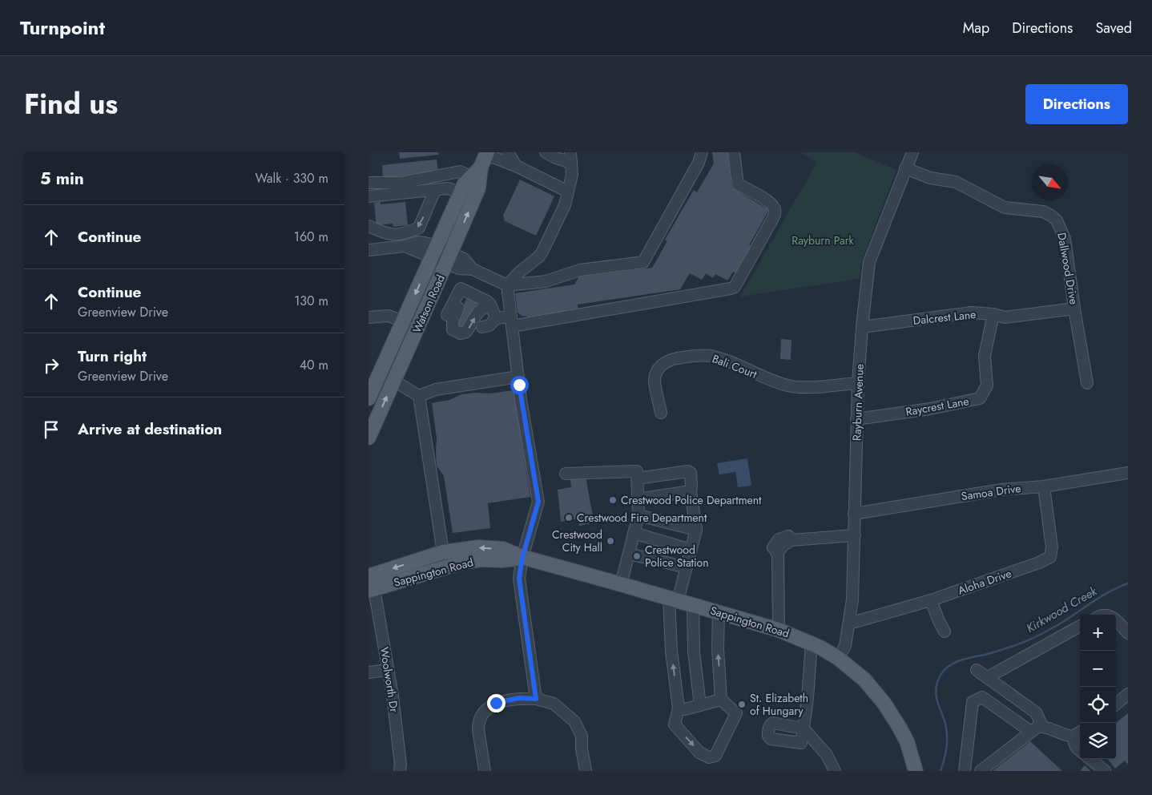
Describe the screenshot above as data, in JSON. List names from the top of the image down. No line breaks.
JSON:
{"streets":{"main road":["Watson Road","Sappington Road"],"street":["Dallwood Drive","Dalcrest Lane","Bali Court","Rayburn Avenue","Raycrest Lane","Samoa Drive","Aloha Drive","Woolworth Dr"]},"crossings":[["Dallwood Drive","Dalcrest Lane"],["Dallwood Drive","Rayburn Avenue"],["Dalcrest Lane","Rayburn Avenue"],["Dalcrest Lane","Raycrest Lane"],["Bali Court","Rayburn Avenue"],["Rayburn Avenue","Raycrest Lane"],["Rayburn Avenue","Samoa Drive"],["Rayburn Avenue","Sappington Road"],["Rayburn Avenue","Aloha Drive"],["Samoa Drive","Aloha Drive"],["Sappington Road","Woolworth Dr"]],"water":["Kirkwood Creek"],"parks":["Rayburn Park"],"places":["Crestwood Police Department","Crestwood Fire Department","Crestwood City Hall","Crestwood Police Station","St. Elizabeth of Hungary"],"north":"bottom right","page":{"header":"Turnpoint","nav":["Map","Directions","Saved"],"title":"Find us","buttons":"Directions","heading":["5 min","Walk · 330 m"],"list":[["Continue","160 m"],["Continue","Greenview Drive","130 m"],["Turn right","Greenview Drive","40 m"],"Arrive at destination"],"map_buttons":["+","−"]}}
